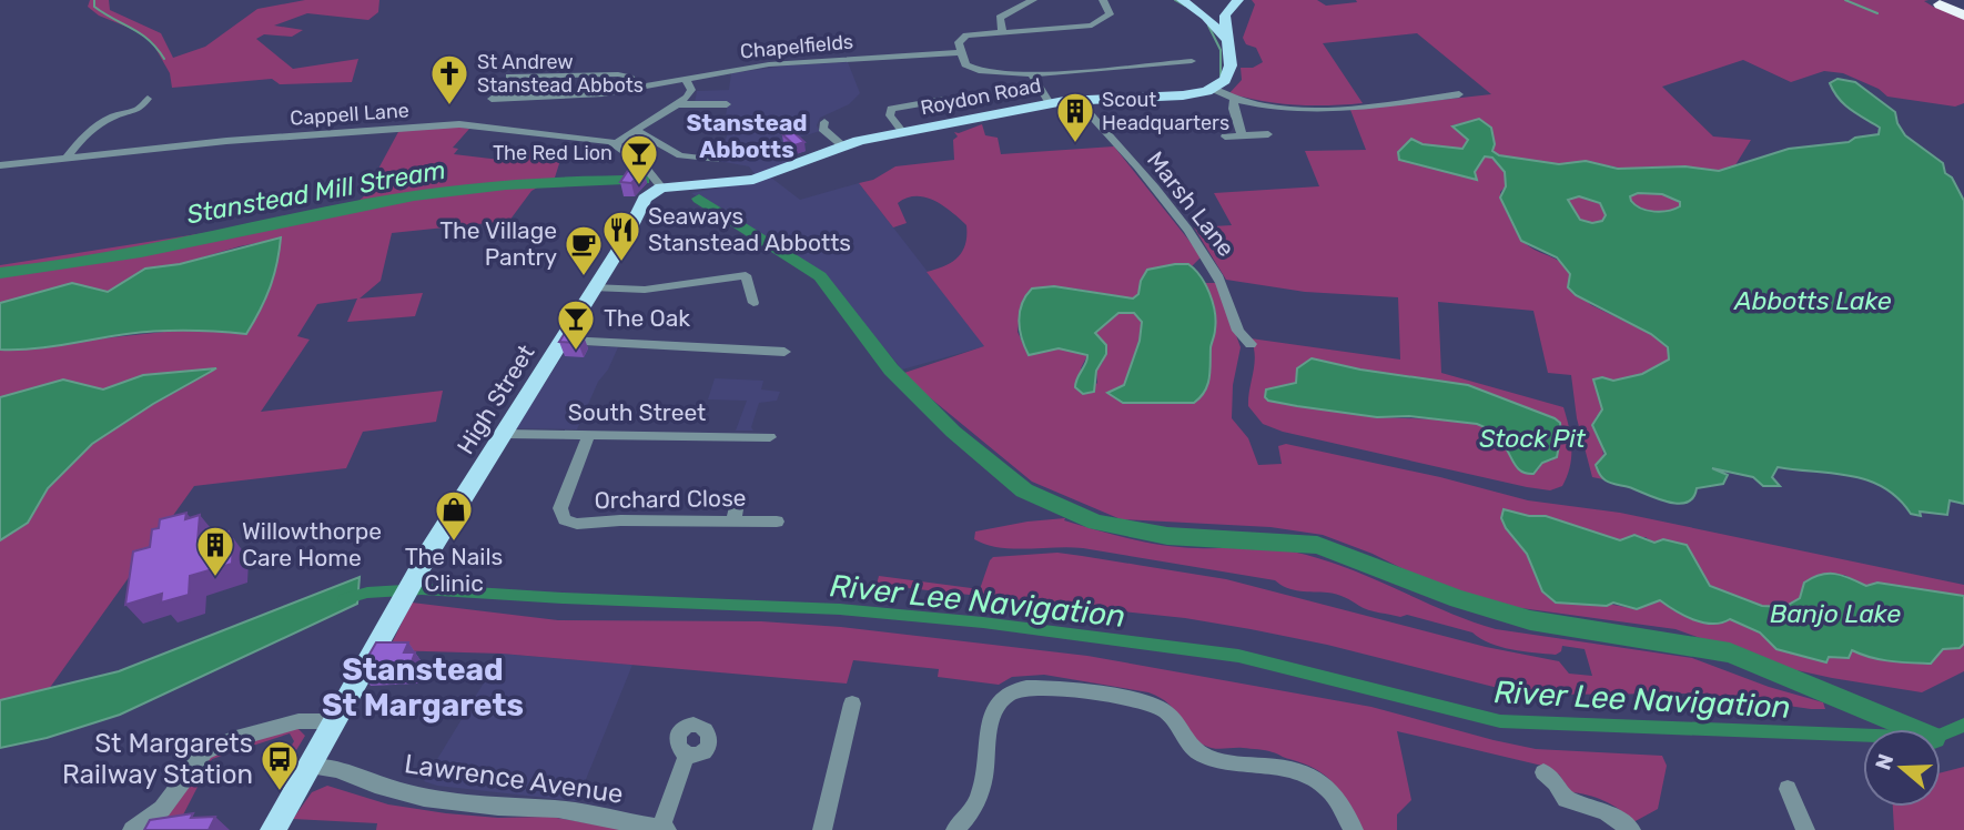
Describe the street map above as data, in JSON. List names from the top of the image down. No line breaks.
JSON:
{"streets":{"main road":["Roydon Road","High Street"],"street":["Chapelfields","Cappell Lane","Marsh Lane","South Street","Orchard Close","Lawrence Avenue"]},"crossings":[["Roydon Road","Cappell Lane"],["Roydon Road","Marsh Lane"],["Roydon Road","High Street"],["Cappell Lane","High Street"],["High Street","South Street"],["High Street","Lawrence Avenue"],["South Street","Orchard Close"]],"districts":["Stanstead Abbotts","Stanstead St Margarets"],"water":["Stanstead Mill Stream","Abbotts Lake","Stock Pit","River Lee Navigation","Banjo Lake"],"places":{"church":["St Andrew Stanstead Abbots"],"building":["Scout Headquarters","Willowthorpe Care Home"],"bar":["The Red Lion","The Oak"],"restaurant":["Seaways Stanstead Abbotts"],"cafe":["The Village Pantry"],"shop":["The Nails Clinic"],"bus stop":["St Margarets Railway Station"]},"north":"left"}
